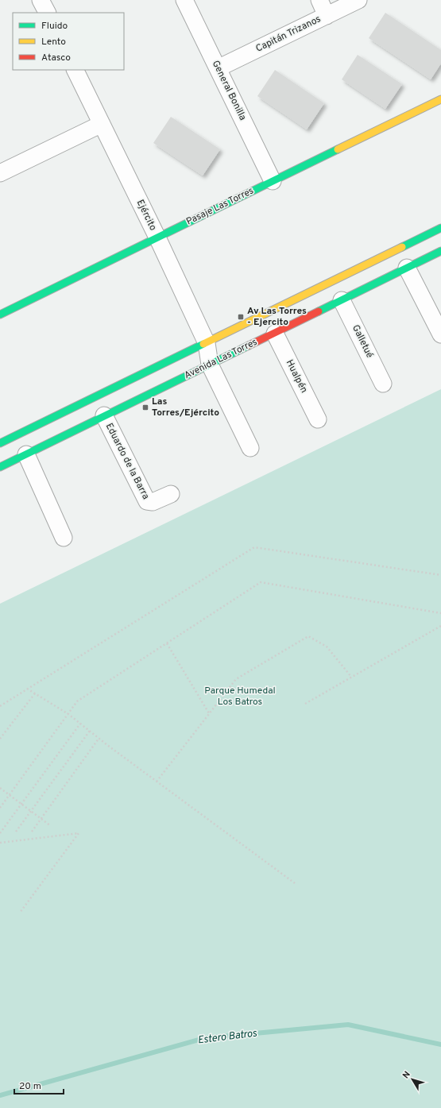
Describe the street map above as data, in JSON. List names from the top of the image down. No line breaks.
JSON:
{"streets":{"street":["Capitán Trizanos","General Bonilla","Pasaje Las Torres","Ejército","Galletué","Avenida Las Torres","Hualpén","Eduardo de la Barra"]},"crossings":[["Capitán Trizanos","General Bonilla"],["General Bonilla","Pasaje Las Torres"],["Pasaje Las Torres","Ejército"],["Ejército","Avenida Las Torres"],["Galletué","Avenida Las Torres"],["Avenida Las Torres","Hualpén"],["Avenida Las Torres","Eduardo de la Barra"]],"water":["Estero Batros"],"parks":["Parque Humedal Los Batros"],"places":{"transit":["Av Las Torres - Ejercito","Las Torres/Ejército"]},"legend":["Fluido","Lento","Atasco"],"scale_bar":"20 m","north":"top left"}
